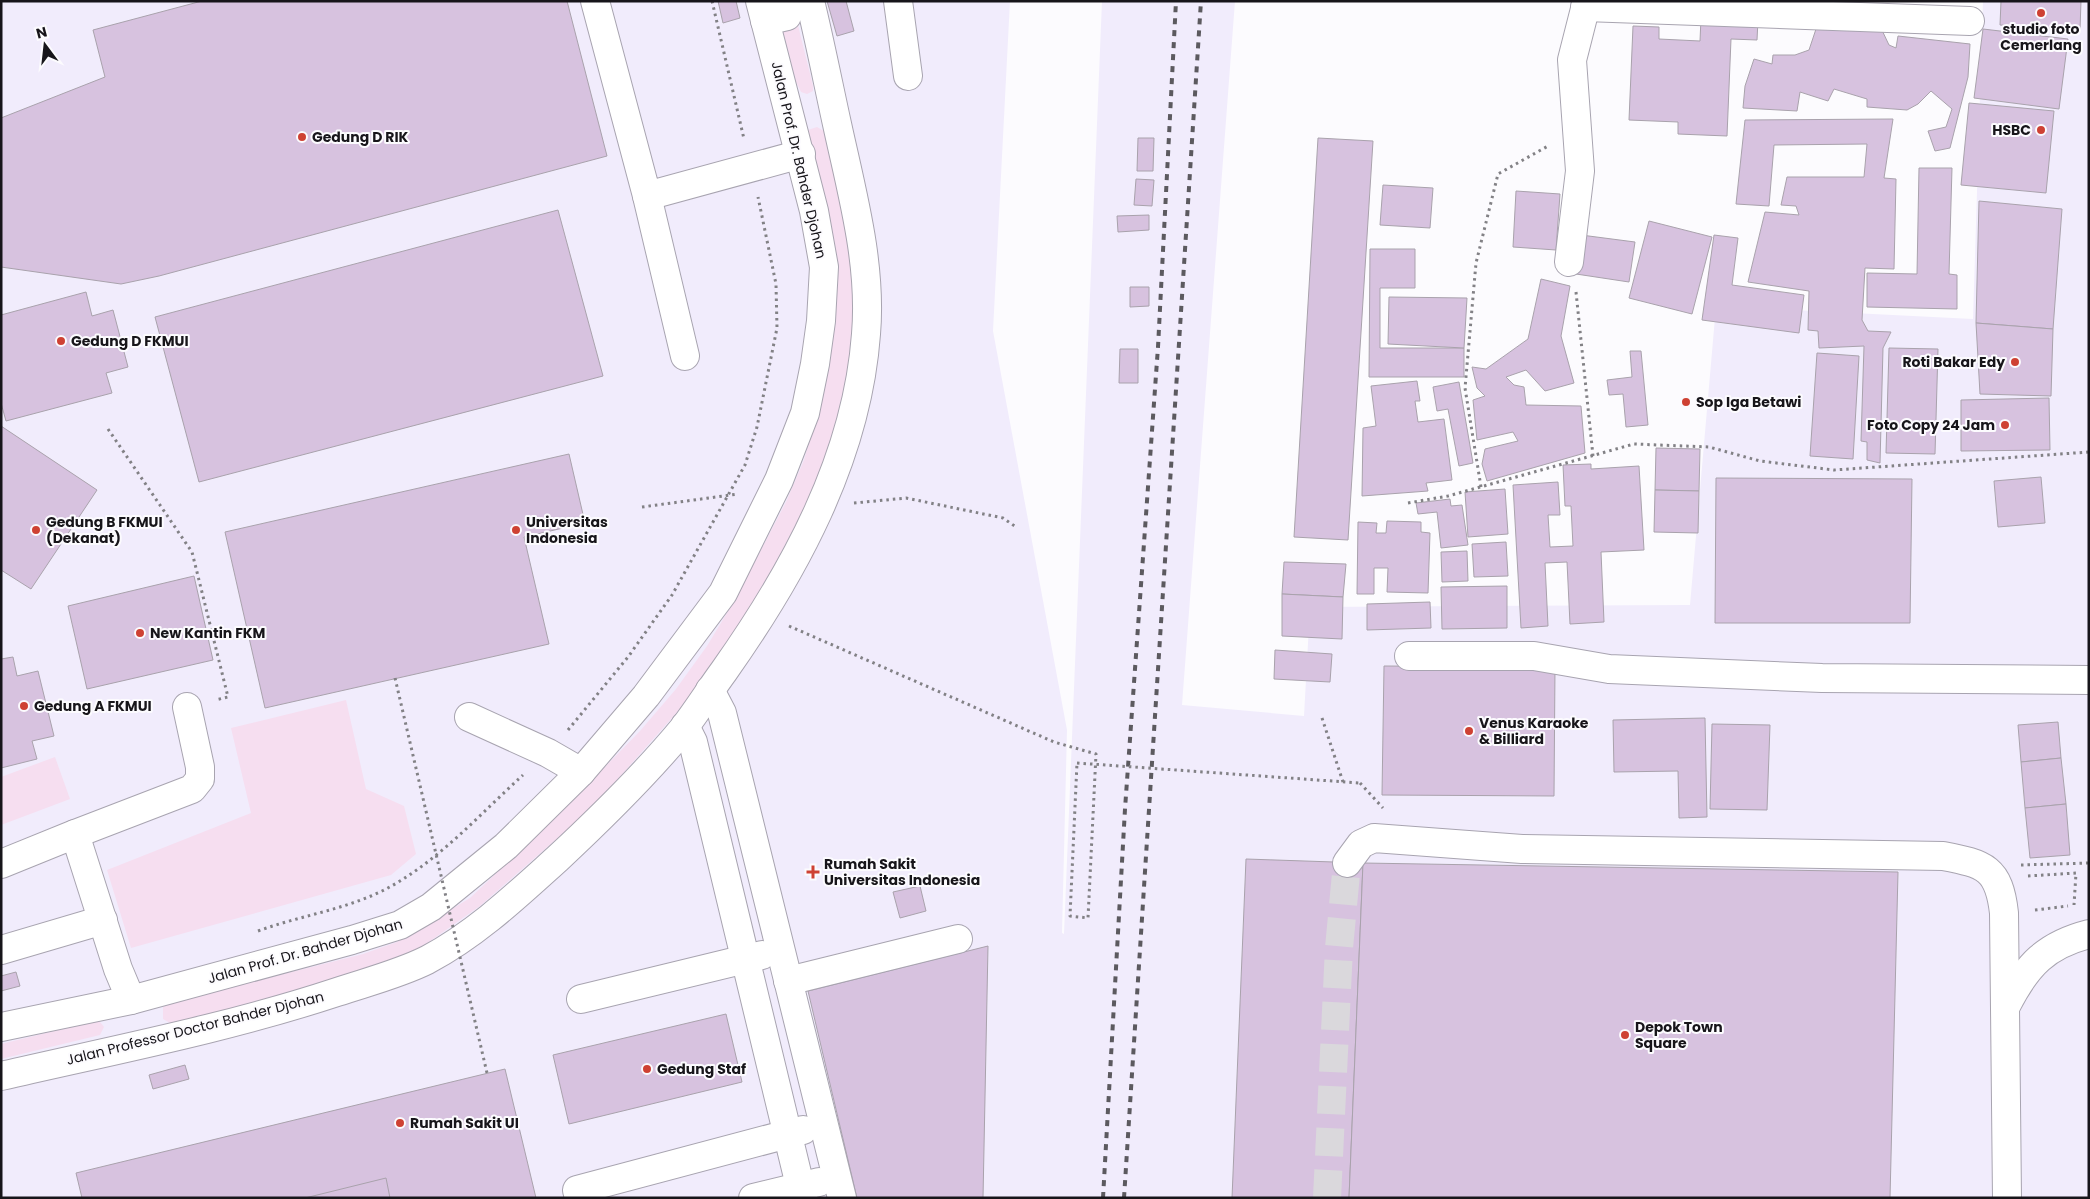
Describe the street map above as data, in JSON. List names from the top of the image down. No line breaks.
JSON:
{"streets":{"street":["Jalan Prof. Dr. Bahder Djohan","Jalan Professor Doctor Bahder Djohan"]},"places":{"other":["studio foto Cemerlang","HSBC","Gedung D RIK","Gedung D FKMUI","Roti Bakar Edy","Sop Iga Betawi","Foto Copy 24 Jam","Gedung B FKMUI (Dekanat)","Universitas Indonesia","New Kantin FKM","Gedung A FKMUI","Venus Karaoke & Billiard","Depok Town Square","Gedung Staf","Rumah Sakit UI"],"health":["Rumah Sakit Universitas Indonesia"]},"north":"top"}
